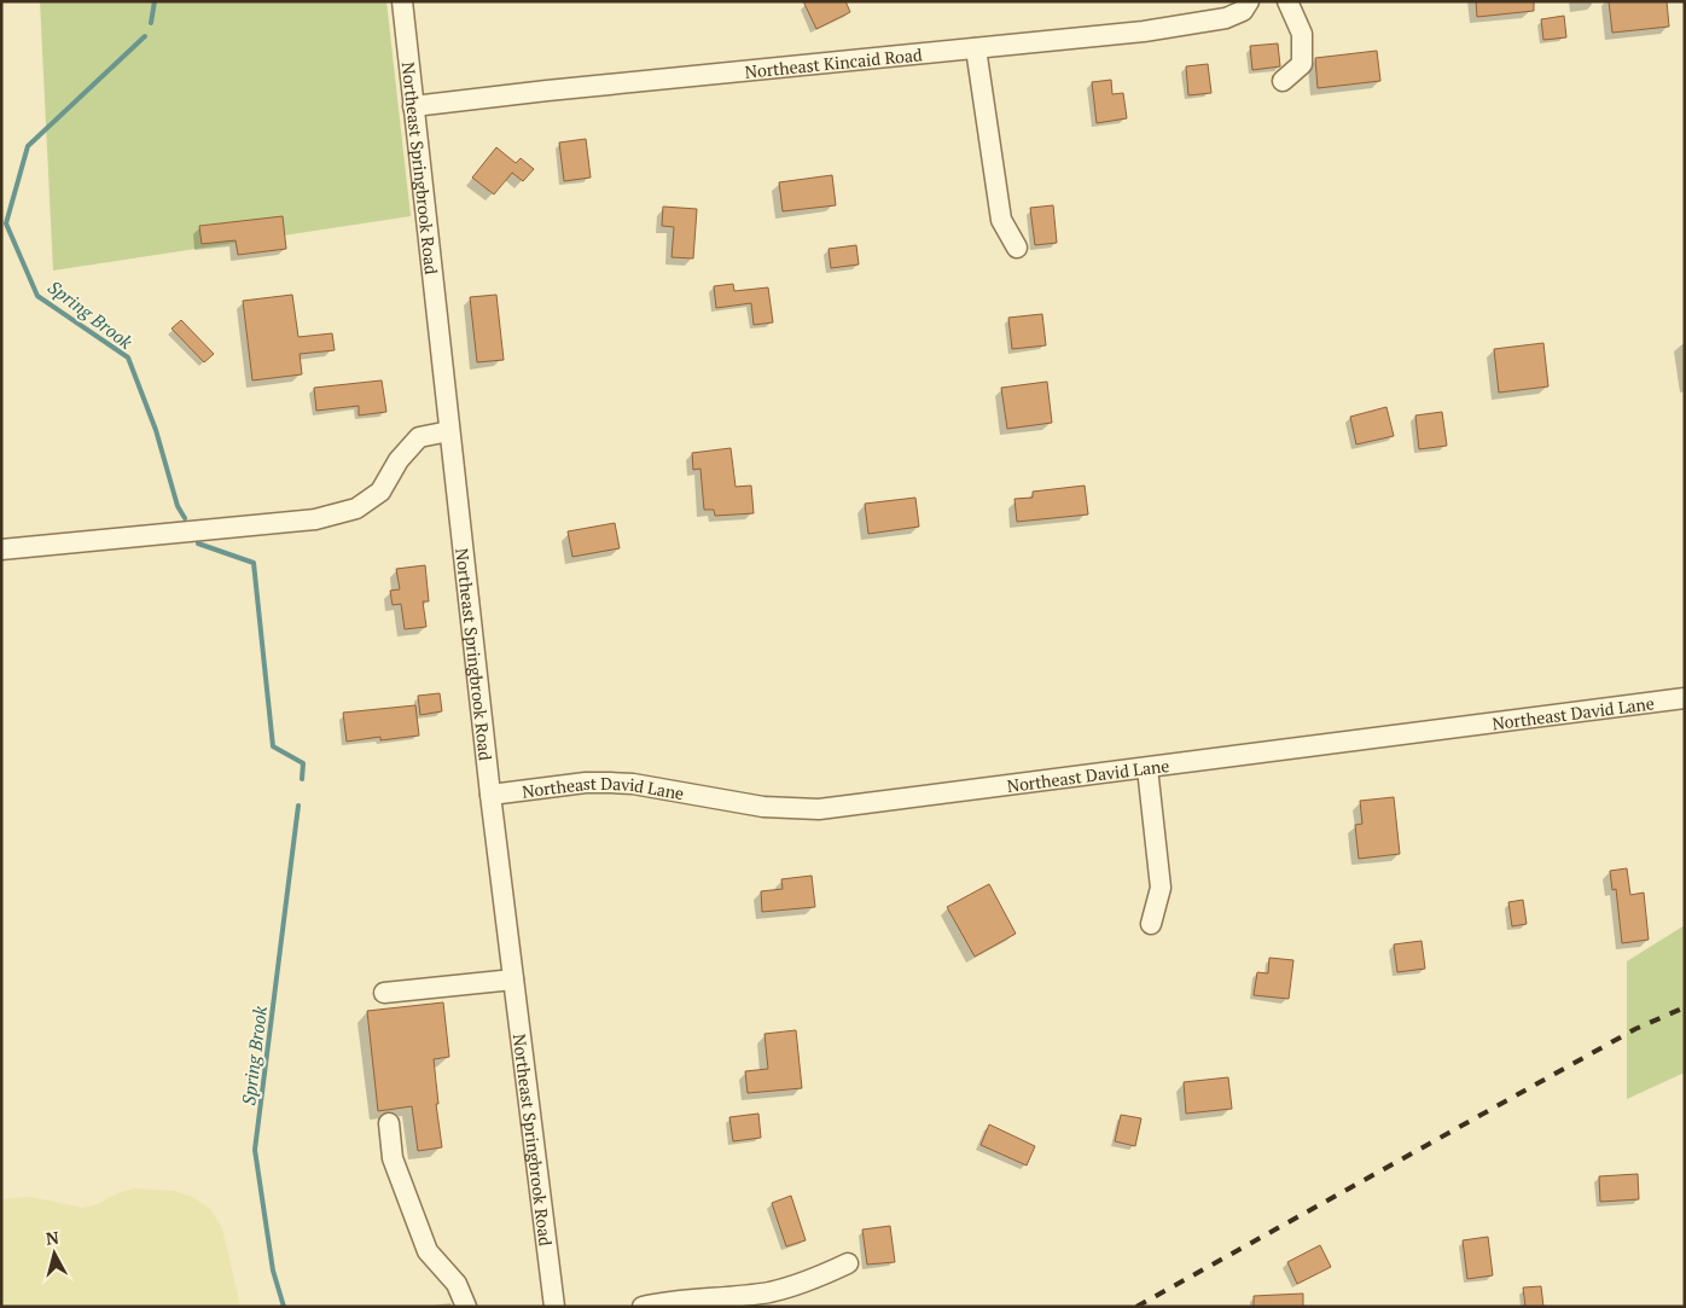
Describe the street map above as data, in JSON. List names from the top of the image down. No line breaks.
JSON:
{"streets":{"street":["Northeast Kincaid Road","Northeast Springbrook Road","Northeast David Lane"]},"crossings":[["Northeast Kincaid Road","Northeast Springbrook Road"],["Northeast Springbrook Road","Northeast David Lane"]],"water":["Spring Brook"],"north":"top"}
